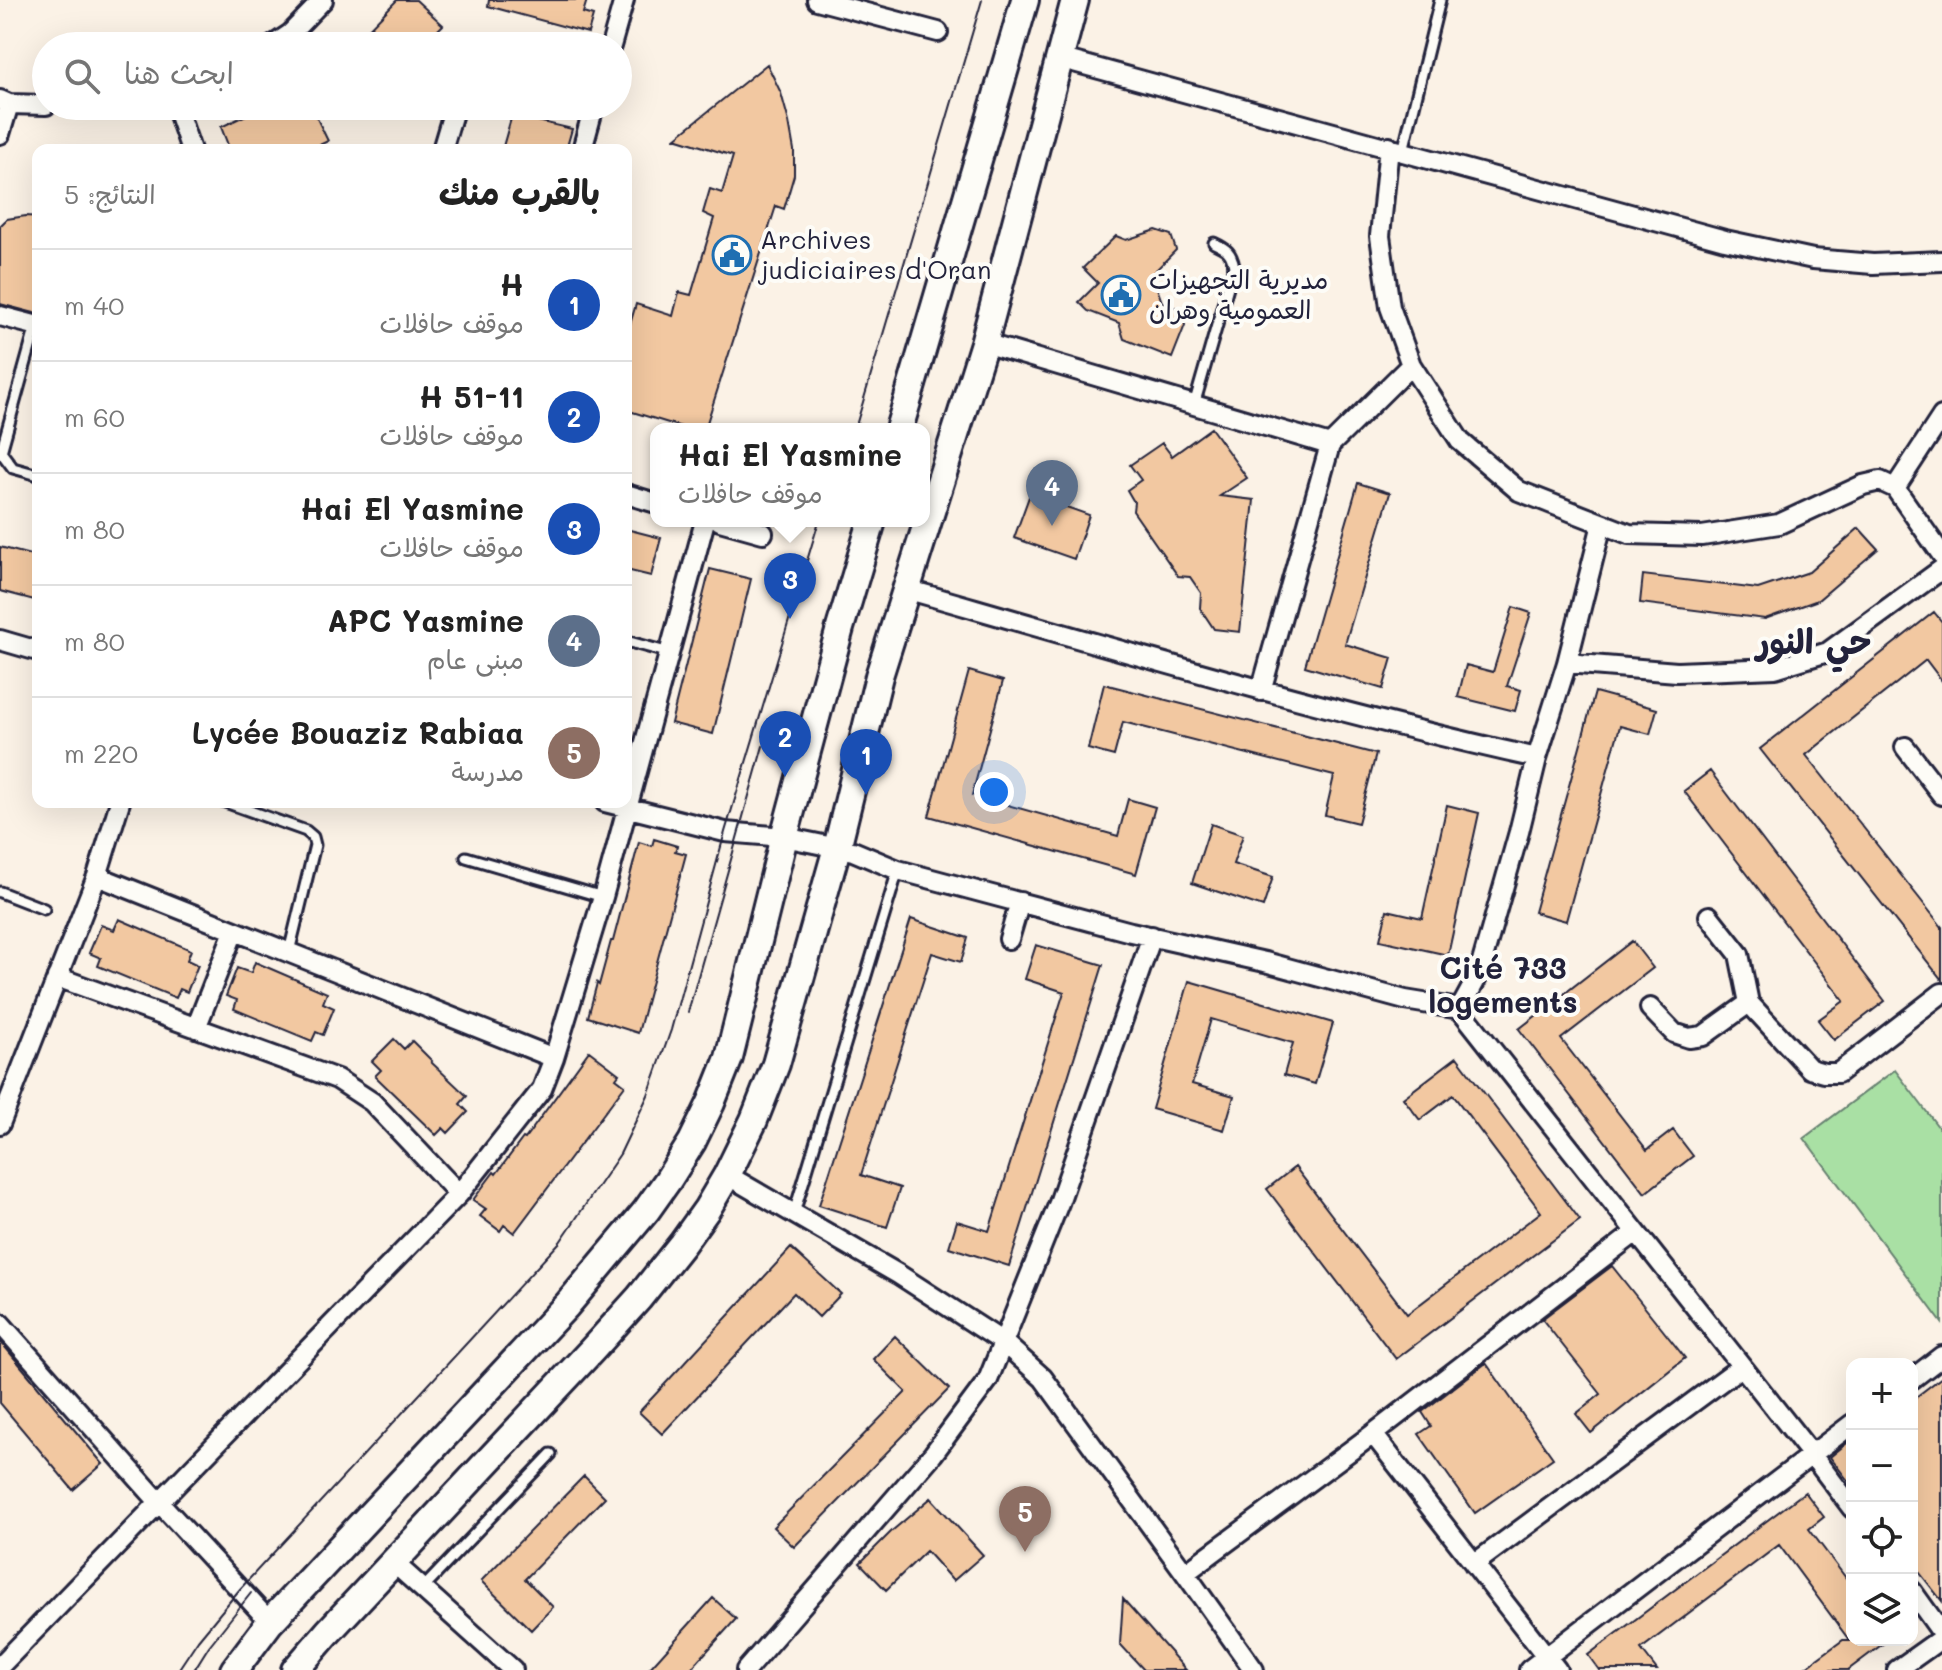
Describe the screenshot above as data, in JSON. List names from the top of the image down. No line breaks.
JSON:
{"districts":["حي النور","Cité 733 logements"],"places":{"public building":["Archives judiciaires d'Oran","مديرية التجهيزات العمومية وهران"]},"page":{"search":"ابحث هنا","heading":["بالقرب منك","النتائج: 5"],"list":[{"mark":"1","name":"H","note":"موقف حافلات","value":"40 m"},{"mark":"2","name":"H 51-11","note":"موقف حافلات","value":"60 m"},{"mark":"3","name":"Hai El Yasmine","note":"موقف حافلات","value":"80 m"},{"mark":"4","name":"APC Yasmine","note":"مبنى عام","value":"80 m"},{"mark":"5","name":"Lycée Bouaziz Rabiaa","note":"مدرسة","value":"220 m"}],"popup":["Hai El Yasmine","موقف حافلات"],"pins":["4","3","2","1","5"],"map_buttons":["+","−"]}}
